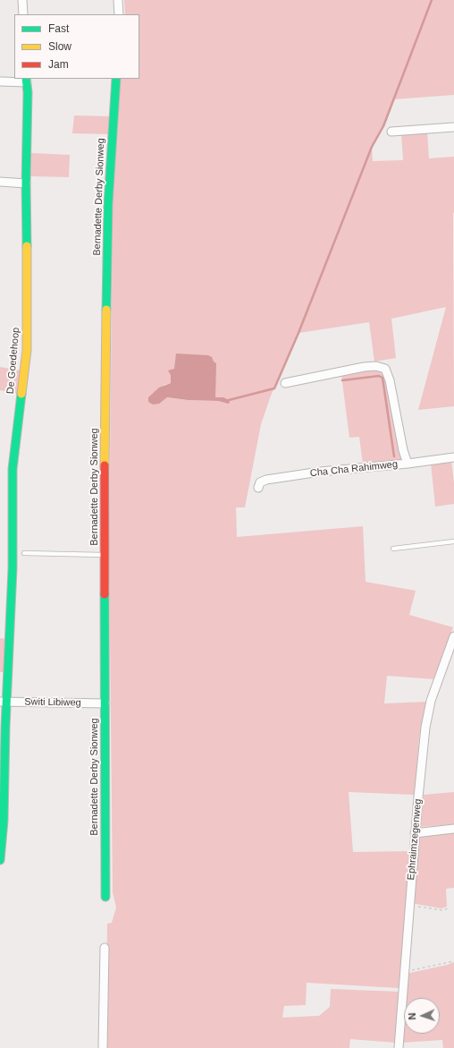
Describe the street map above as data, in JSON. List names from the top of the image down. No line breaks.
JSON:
{"streets":{"street":["Bernadette Derby Sionweg","De Goedehoop","Cha Cha Rahimweg","Switi Libiweg","Ephraimzegenweg"]},"crossings":[["Bernadette Derby Sionweg","Switi Libiweg"],["De Goedehoop","Switi Libiweg"]],"legend":["Fast","Slow","Jam"],"north":"left"}
